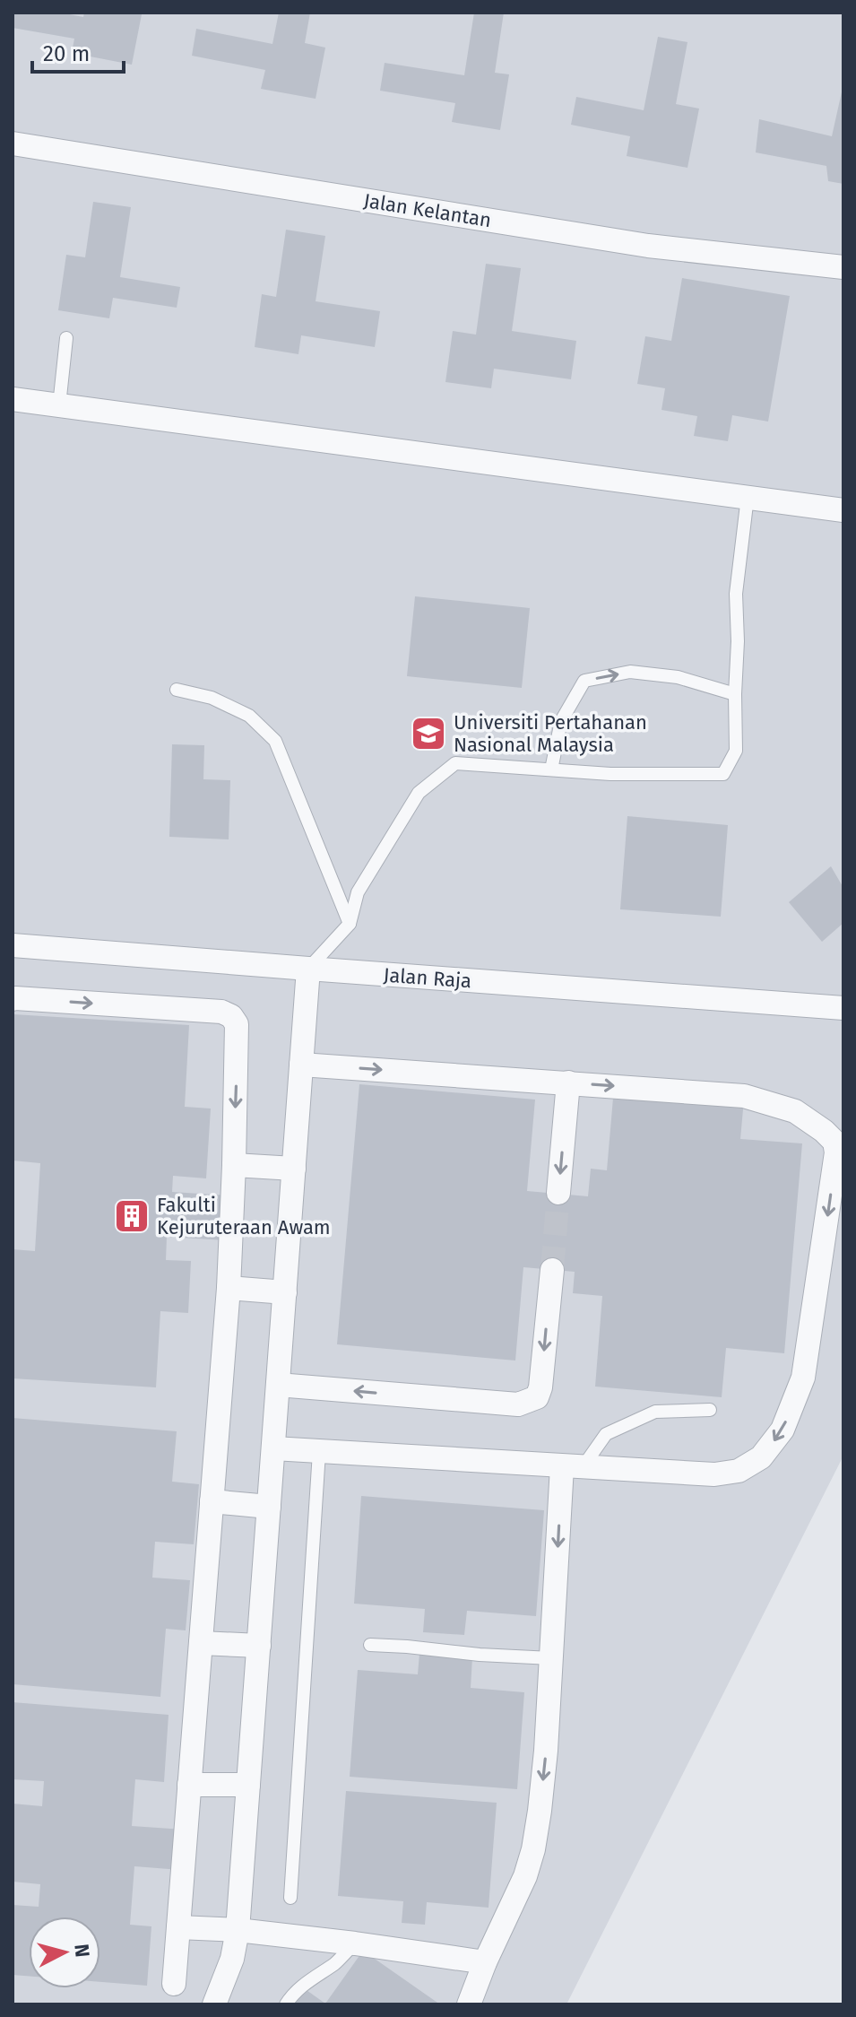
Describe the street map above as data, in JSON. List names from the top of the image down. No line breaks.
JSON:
{"streets":{"street":["Jalan Kelantan","Jalan Raja"]},"places":{"school or university":["Universiti Pertahanan Nasional Malaysia"],"building":["Fakulti Kejuruteraan Awam"]},"scale_bar":"20 m","north":"right"}
